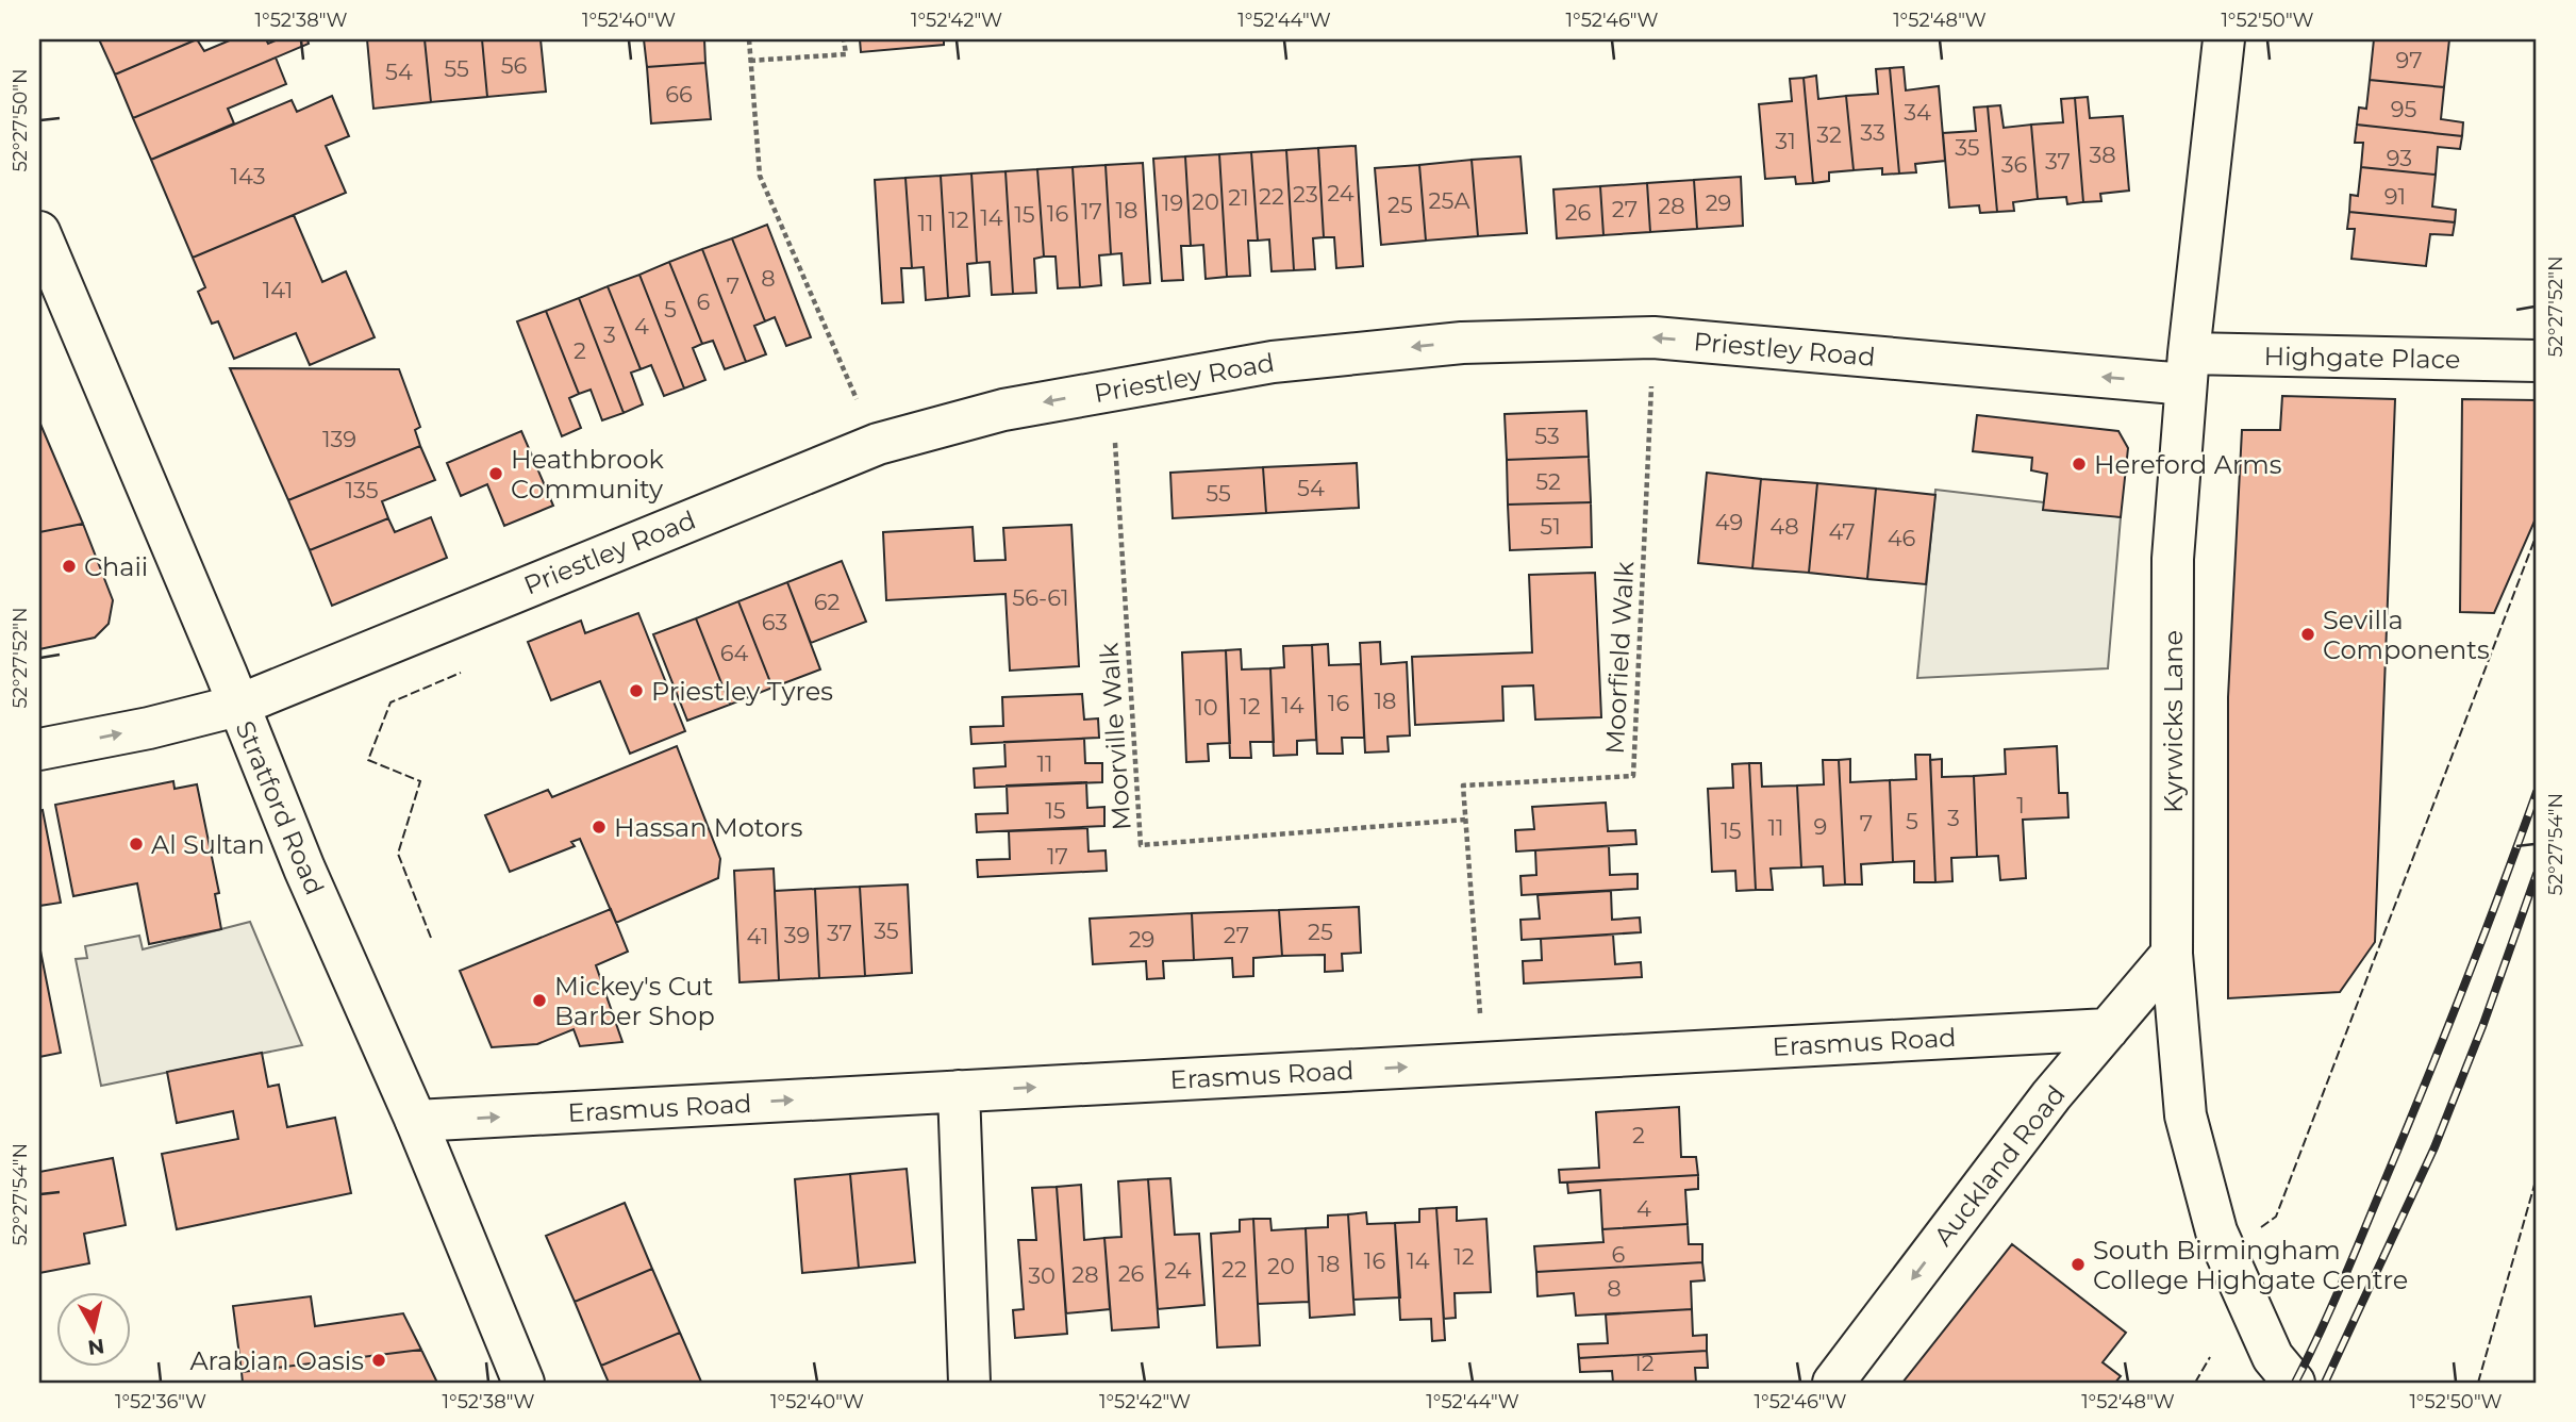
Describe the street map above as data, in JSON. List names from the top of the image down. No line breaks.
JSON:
{"streets":{"main road":["Priestley Road","Highgate Place","Kyrwicks Lane","Stratford Road","Erasmus Road","Auckland Road"],"path":["Moorfield Walk","Moorville Walk"]},"crossings":[["Priestley Road","Highgate Place"],["Priestley Road","Moorfield Walk"],["Priestley Road","Kyrwicks Lane"],["Priestley Road","Moorville Walk"],["Priestley Road","Stratford Road"],["Highgate Place","Kyrwicks Lane"],["Moorfield Walk","Moorville Walk"],["Kyrwicks Lane","Auckland Road"],["Stratford Road","Erasmus Road"],["Erasmus Road","Auckland Road"]],"one_way":["Erasmus Road","Auckland Road"],"places":["Hereford Arms","Heathbrook Community","Chaii","Sevilla Components","Priestley Tyres","Hassan Motors","Al Sultan","Mickey's Cut Barber Shop","South Birmingham College Highgate Centre","Arabian Oasis"],"house_numbers":["97","56","55","54","66","95","34","33","32","31","35","38","93","37","36","143","24","23","22","91","21","25A","20","19","29","25","28","27","18","17","26","16","15","14","12","11","8","7","141","6","5","4","3","2","53","139","52","54","135","55","49","51","48","47","46","56-61","62","63","64","18","16","14","12","10","11","1","15","3","5","7","9","11","15","17","35","25","37","39","27","41","29","2","4","6","12","16","14","18","20","22","24","26","28","30","8","12"],"north":"bottom","coordinates":["1°52'38\"W","1°52'40\"W","1°52'42\"W","1°52'44\"W","1°52'46\"W","1°52'48\"W","1°52'50\"W","52°27'50\"N","52°27'52\"N","52°27'54\"N","1°52'36\"W"]}
